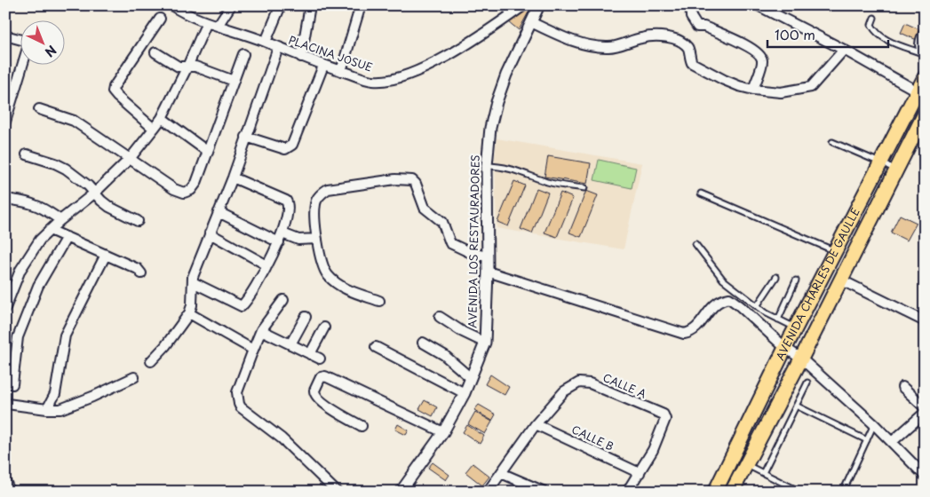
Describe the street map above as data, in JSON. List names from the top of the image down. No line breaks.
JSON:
{"streets":{"main road":["AVENIDA CHARLES DE GAULLE"],"street":["PLACINA JOSUE","AVENIDA LOS RESTAURADORES","CALLE A","CALLE B"]},"crossings":[["CALLE A","CALLE B"]],"scale_bar":"100 m","north":"bottom right"}
